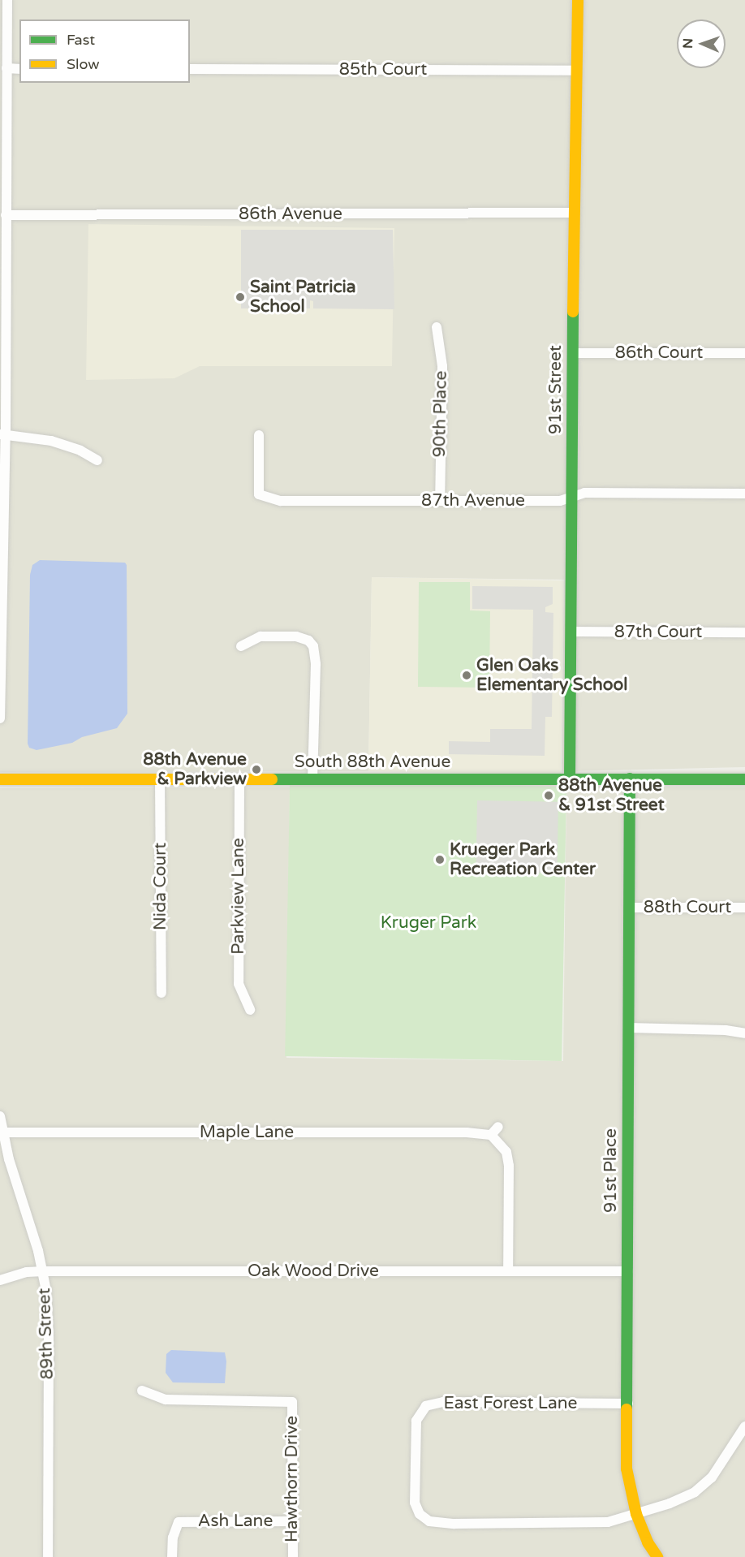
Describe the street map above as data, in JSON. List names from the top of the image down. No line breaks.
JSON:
{"streets":{"street":["85th Court","86th Avenue","86th Court","91st Street","90th Place","87th Avenue","87th Court","South 88th Avenue","Nida Court","Parkview Lane","88th Court","Maple Lane","91st Place","Oak Wood Drive","89th Street","East Forest Lane","Hawthorn Drive","Ash Lane"]},"crossings":[["85th Court","91st Street"],["86th Avenue","91st Street"],["86th Court","91st Street"],["91st Street","87th Avenue"],["91st Street","87th Court"],["91st Street","South 88th Avenue"],["90th Place","87th Avenue"],["South 88th Avenue","Nida Court"],["South 88th Avenue","Parkview Lane"],["South 88th Avenue","91st Place"],["88th Court","91st Place"],["Maple Lane","89th Street"],["91st Place","Oak Wood Drive"],["91st Place","East Forest Lane"],["Oak Wood Drive","89th Street"],["Hawthorn Drive","Ash Lane"]],"parks":["Kruger Park"],"places":["Saint Patricia School","Glen Oaks Elementary School","88th Avenue & Parkview","88th Avenue & 91st Street","Krueger Park Recreation Center"],"legend":["Fast","Slow"],"north":"left"}
